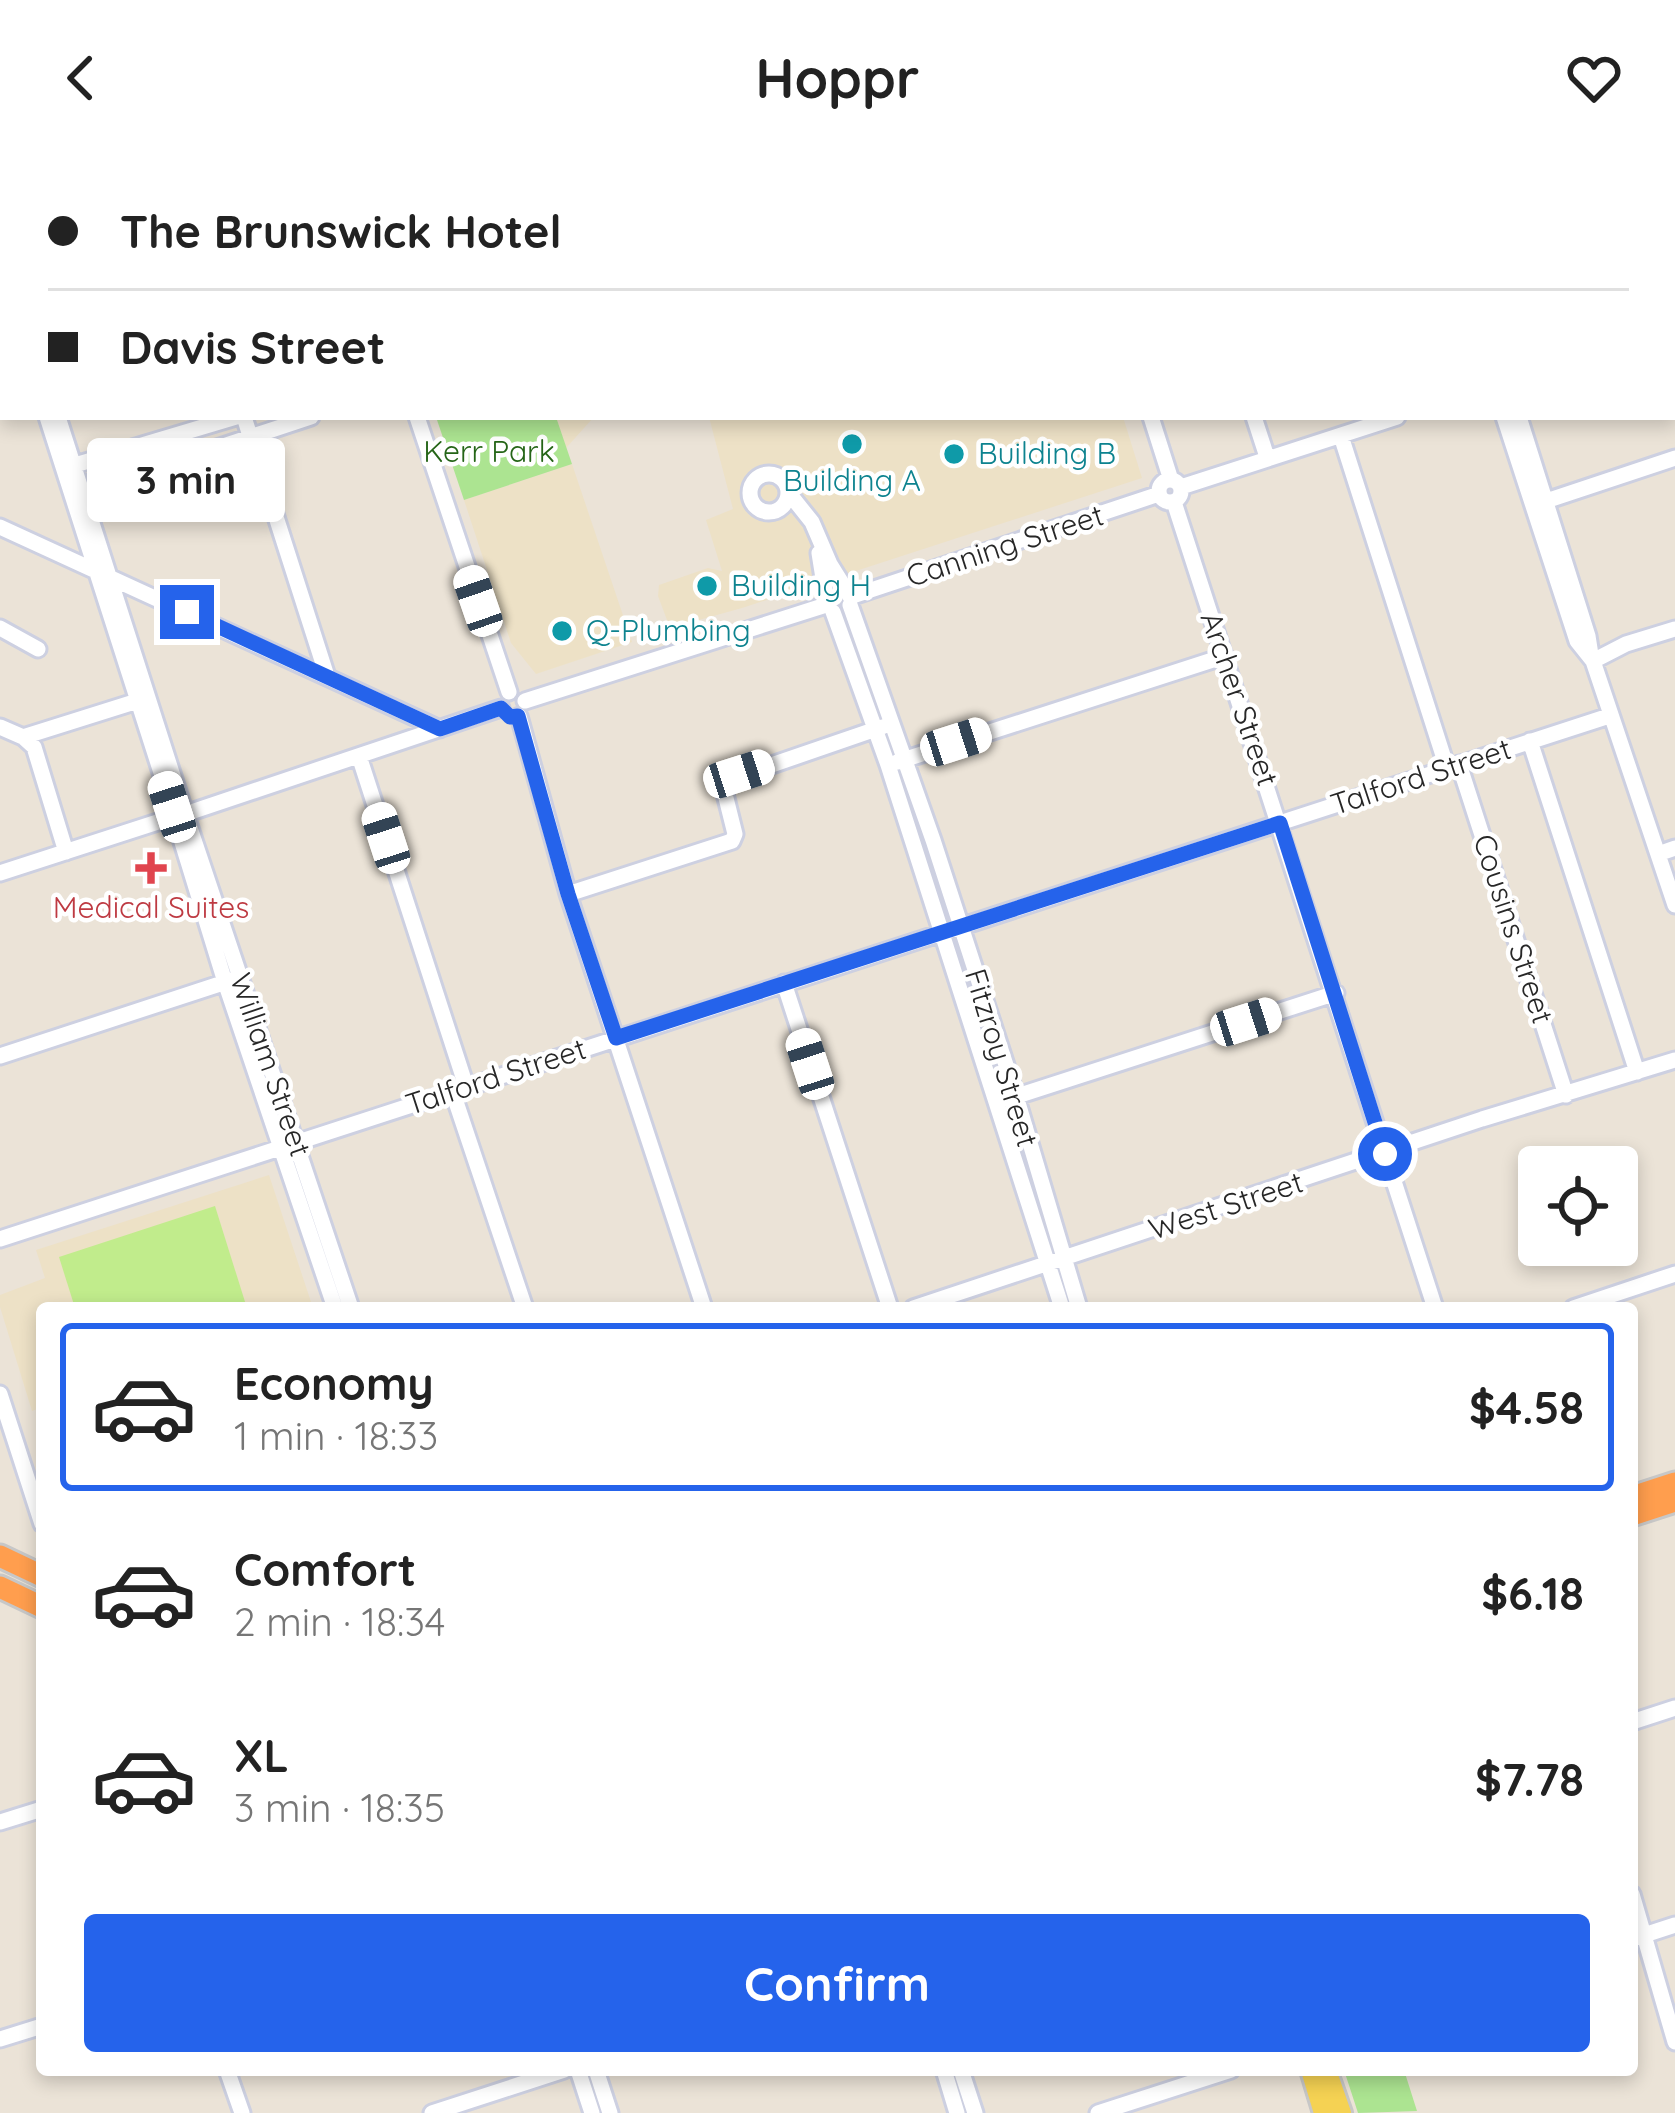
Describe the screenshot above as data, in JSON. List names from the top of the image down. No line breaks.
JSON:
{"streets":{"street":["Canning Street","Archer Street","Talford Street","Cousins Street","Fitzroy Street","William Street","West Street"]},"crossings":[["Canning Street","Archer Street"],["Canning Street","Cousins Street"],["Canning Street","Fitzroy Street"],["Archer Street","Talford Street"],["Archer Street","West Street"],["Talford Street","Cousins Street"],["Talford Street","Fitzroy Street"],["Talford Street","William Street"],["Cousins Street","West Street"],["Fitzroy Street","West Street"]],"parks":["Kerr Park"],"places":{"other":["Building A","Building B","Building H","Q-Plumbing"],"health":["Medical Suites"]},"page":{"header":"Hoppr","banner":["The Brunswick Hotel","Davis Street"],"bubble":"3 min","list":[{"name":"Economy","note":"1 min · 18:33","value":"$4.58"},{"name":"Comfort","note":"2 min · 18:34","value":"$6.18"},{"name":"XL","note":"3 min · 18:35","value":"$7.78"}],"buttons":"Confirm"}}
